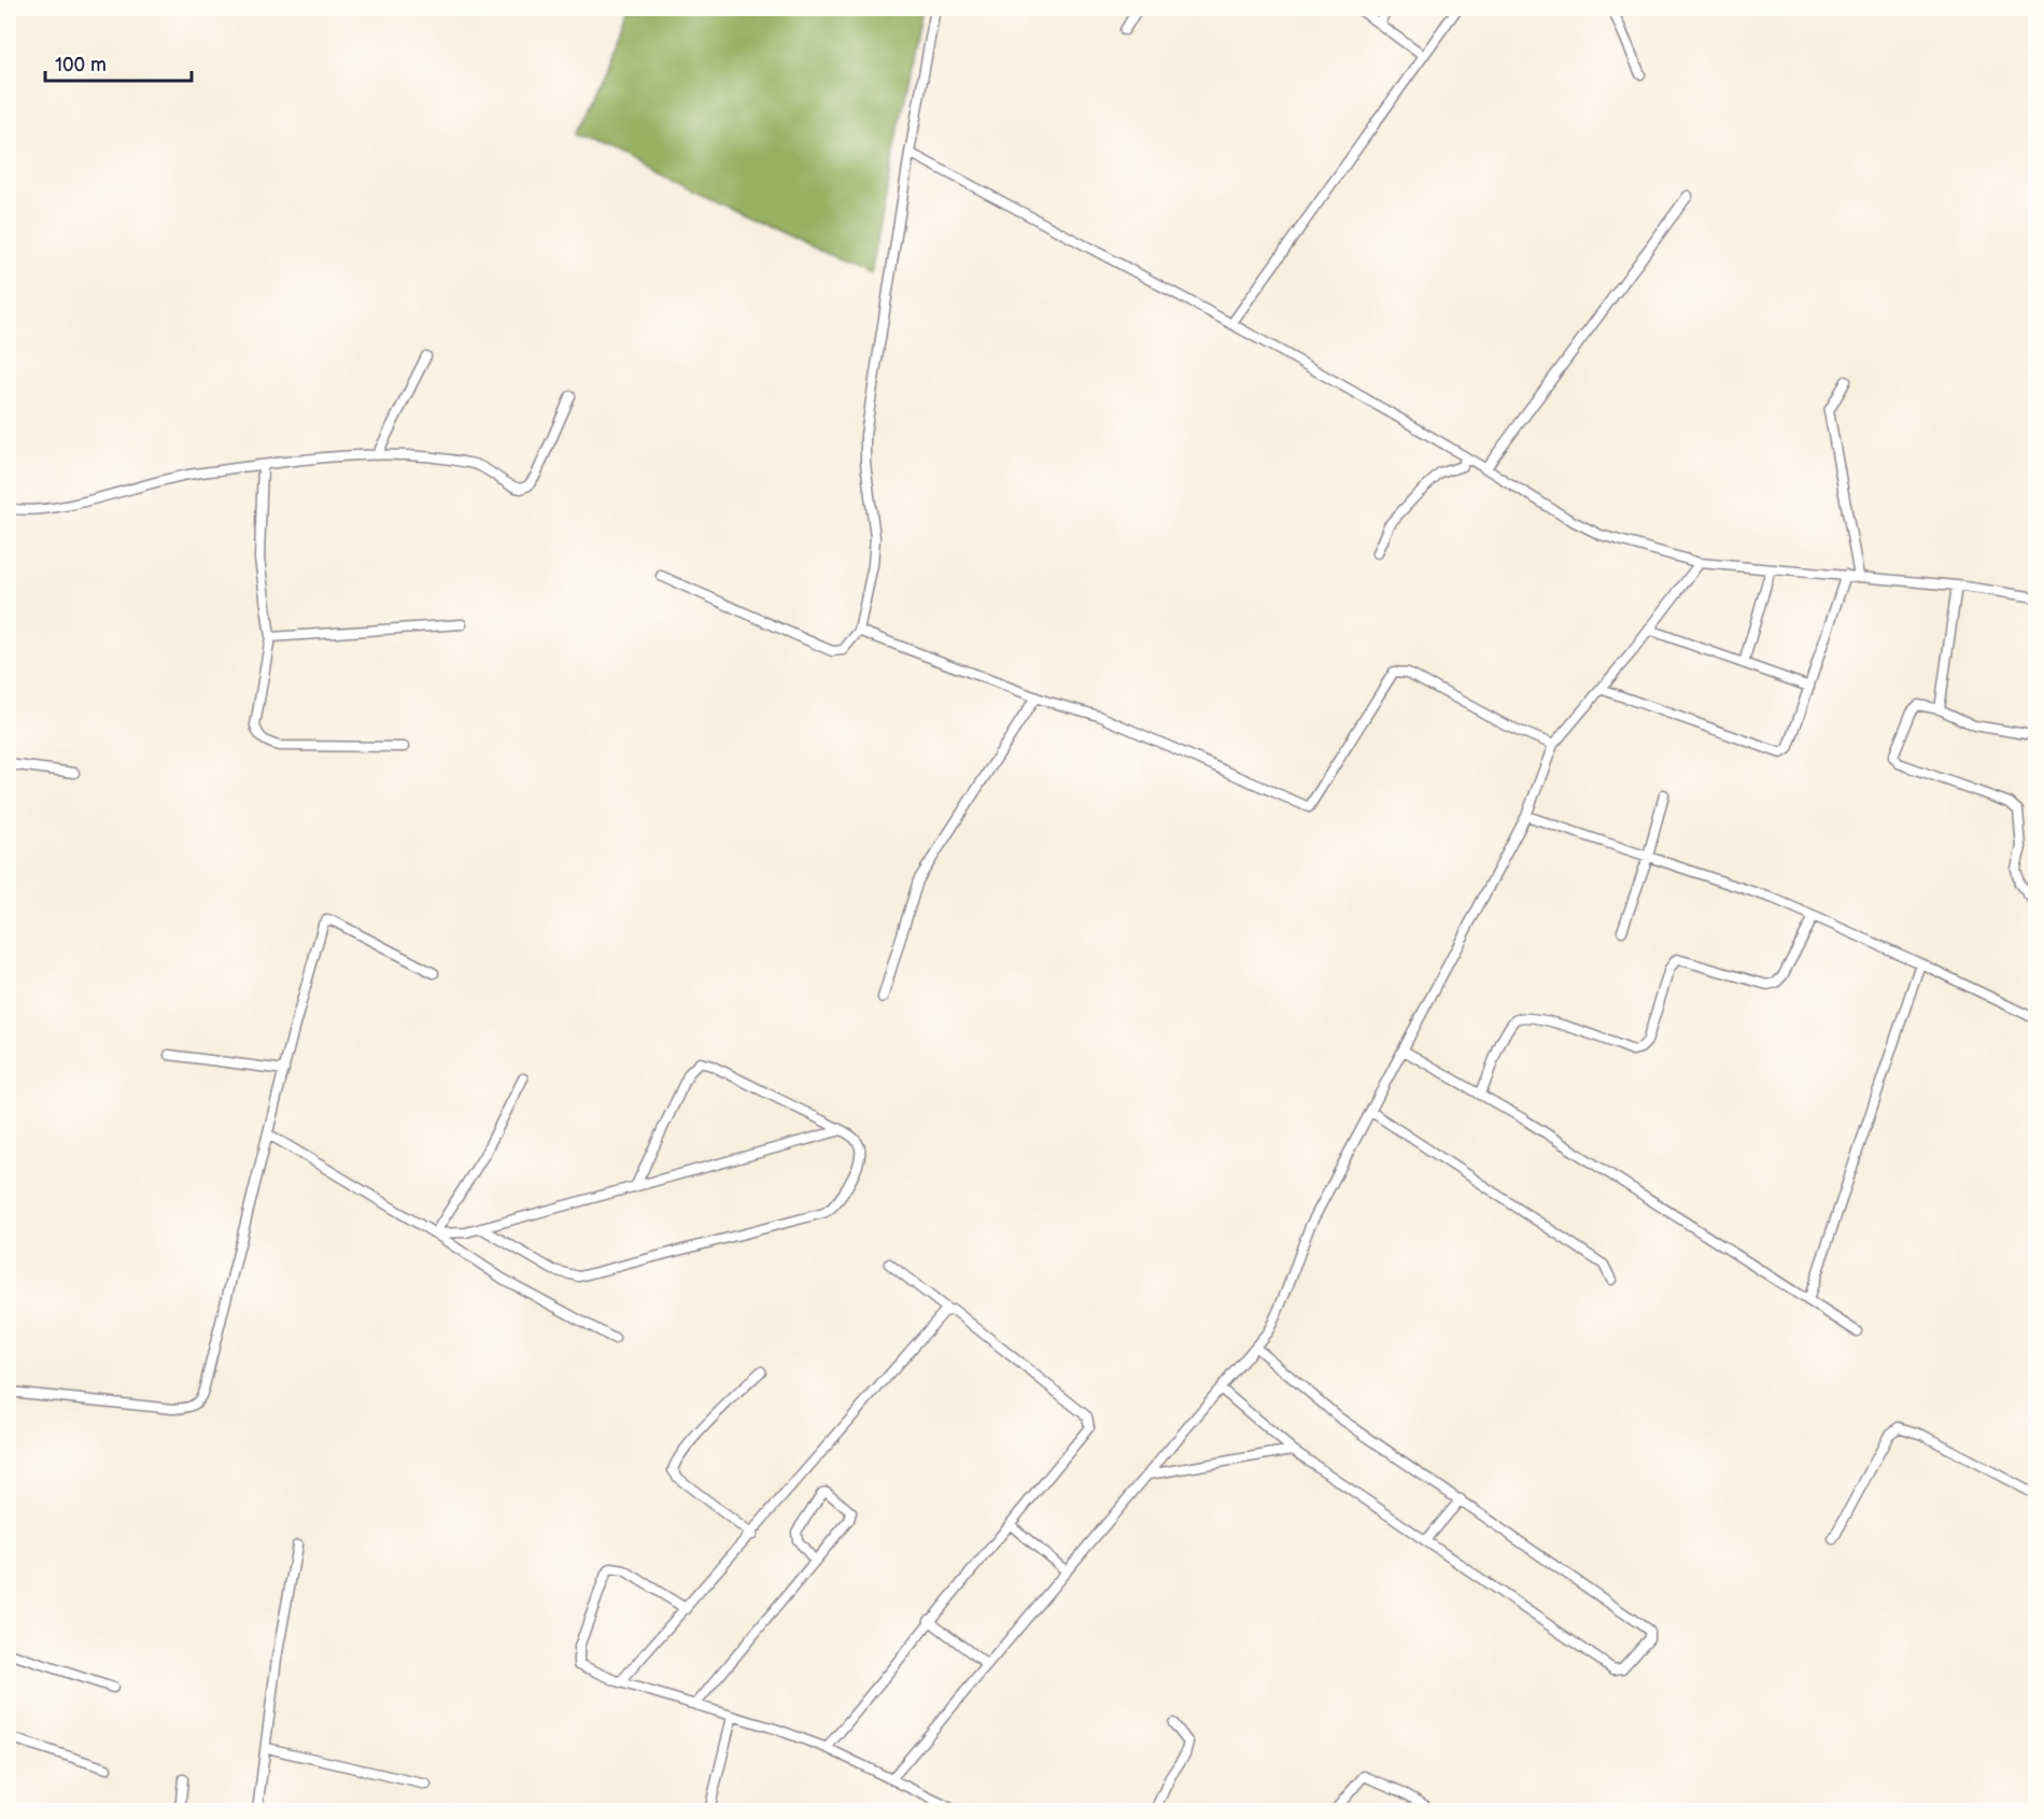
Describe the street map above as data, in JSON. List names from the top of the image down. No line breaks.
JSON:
{"scale_bar":"100 m"}
